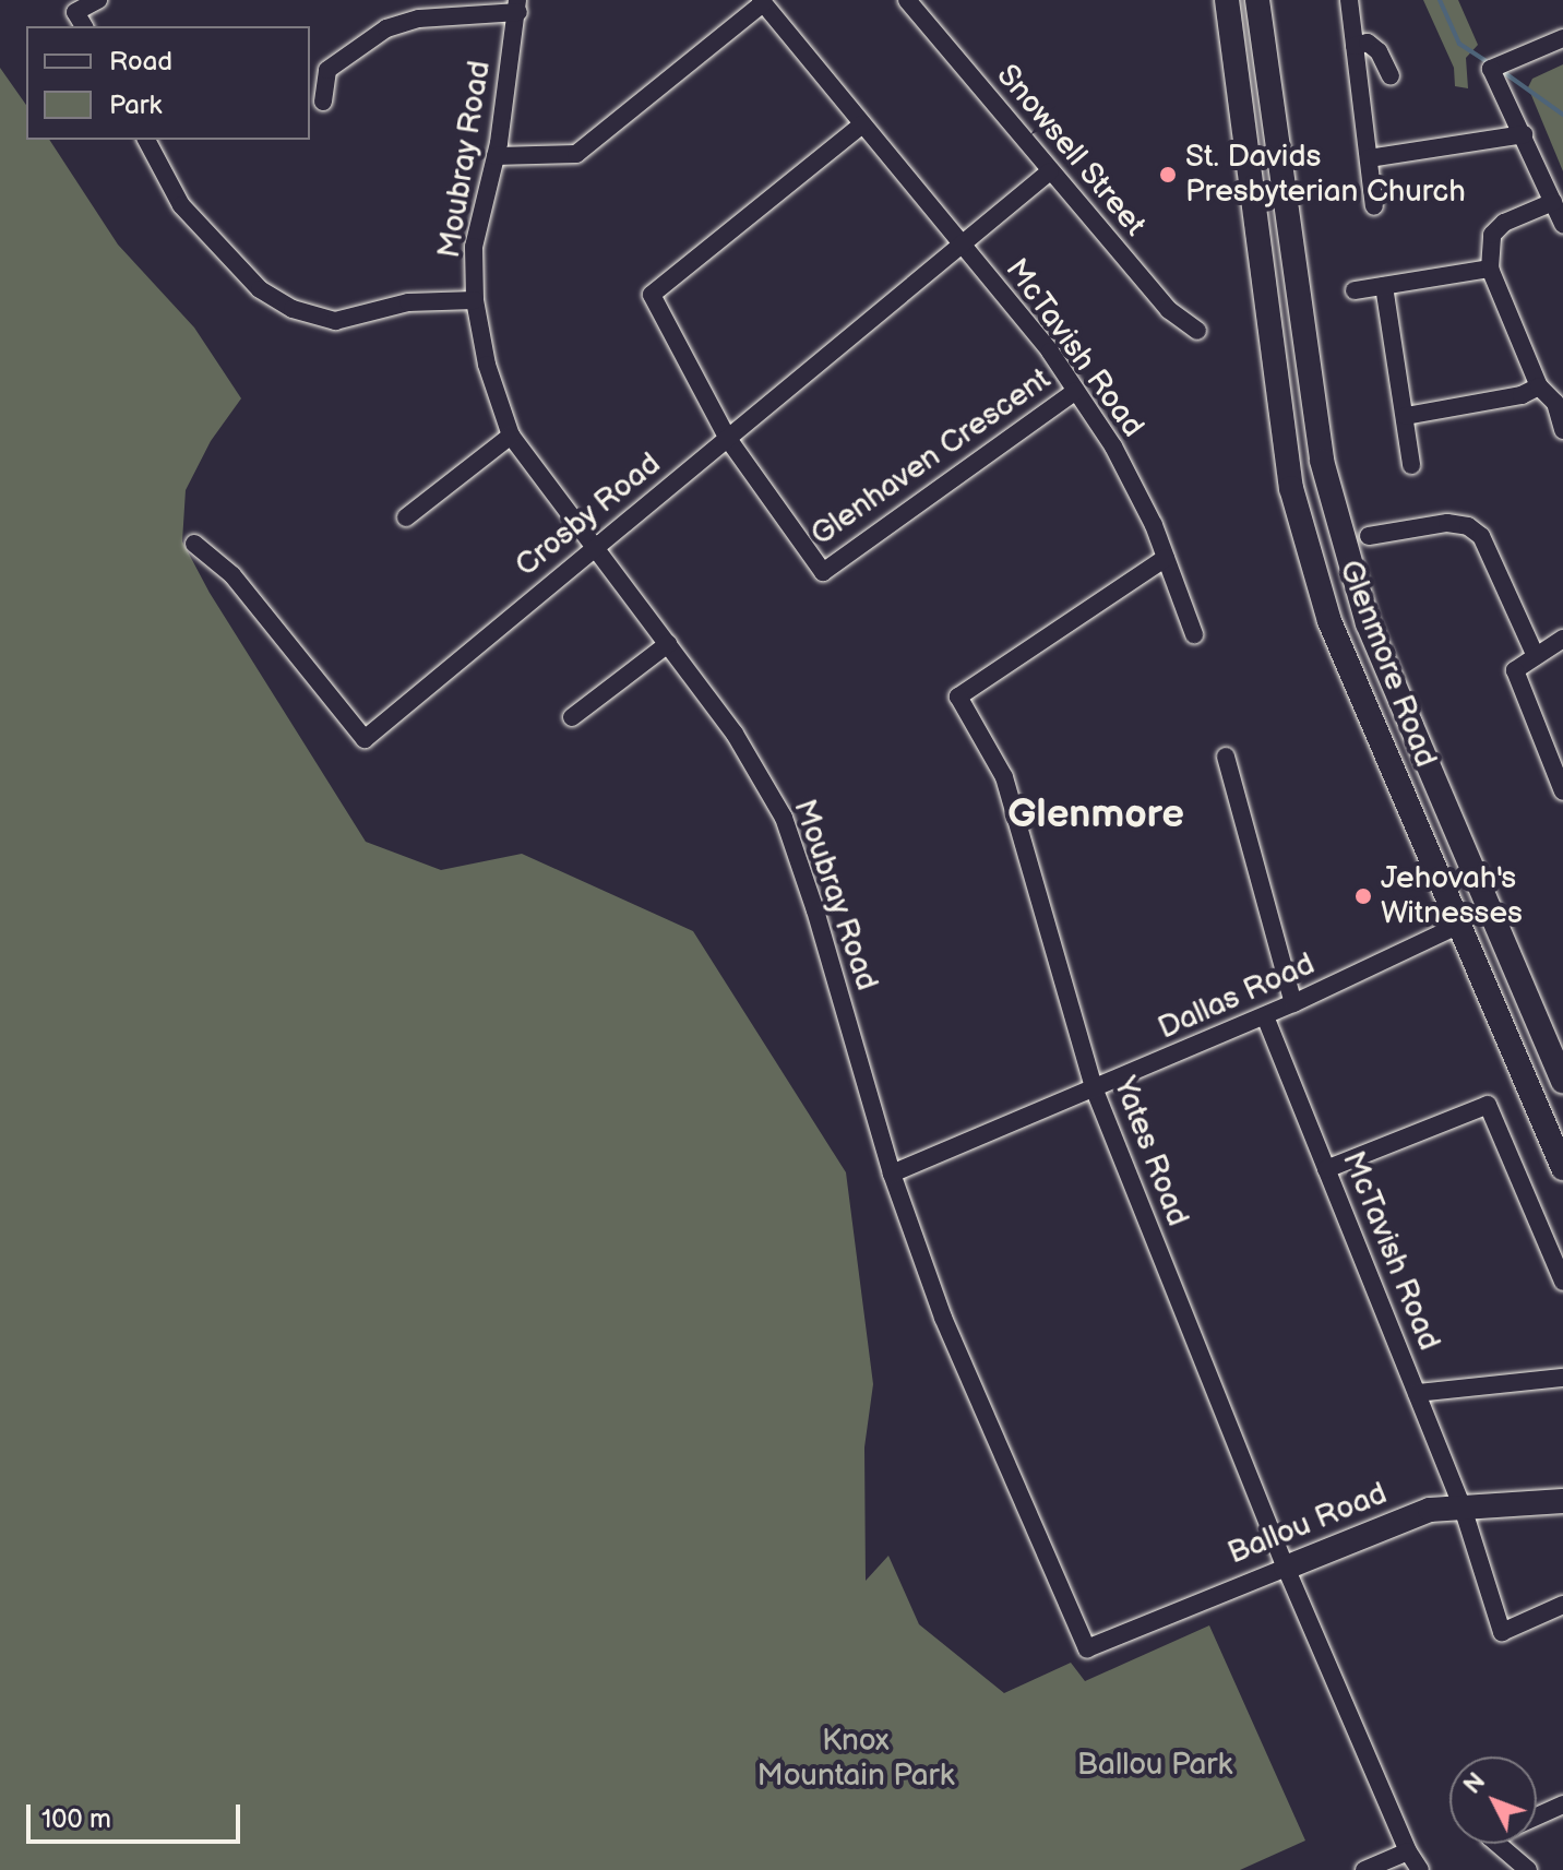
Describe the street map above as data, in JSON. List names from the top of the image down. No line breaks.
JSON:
{"streets":{"main road":["Glenmore Road","Ballou Road"],"street":["Snowsell Street","Moubray Road","McTavish Road","Glenhaven Crescent","Crosby Road","Dallas Road","Yates Road"]},"crossings":[["Snowsell Street","Crosby Road"],["Moubray Road","Crosby Road"],["Moubray Road","Dallas Road"],["Moubray Road","Ballou Road"],["McTavish Road","Glenhaven Crescent"],["McTavish Road","Crosby Road"],["McTavish Road","Dallas Road"],["McTavish Road","Yates Road"],["McTavish Road","Ballou Road"],["Glenhaven Crescent","Crosby Road"],["Glenmore Road","Dallas Road"],["Dallas Road","Yates Road"],["Yates Road","Ballou Road"]],"districts":["Glenmore"],"parks":["Knox Mountain Park","Ballou Park"],"places":["St. Davids Presbyterian Church","Jehovah's Witnesses"],"legend":["Road","Park"],"scale_bar":"100 m","north":"top left"}
